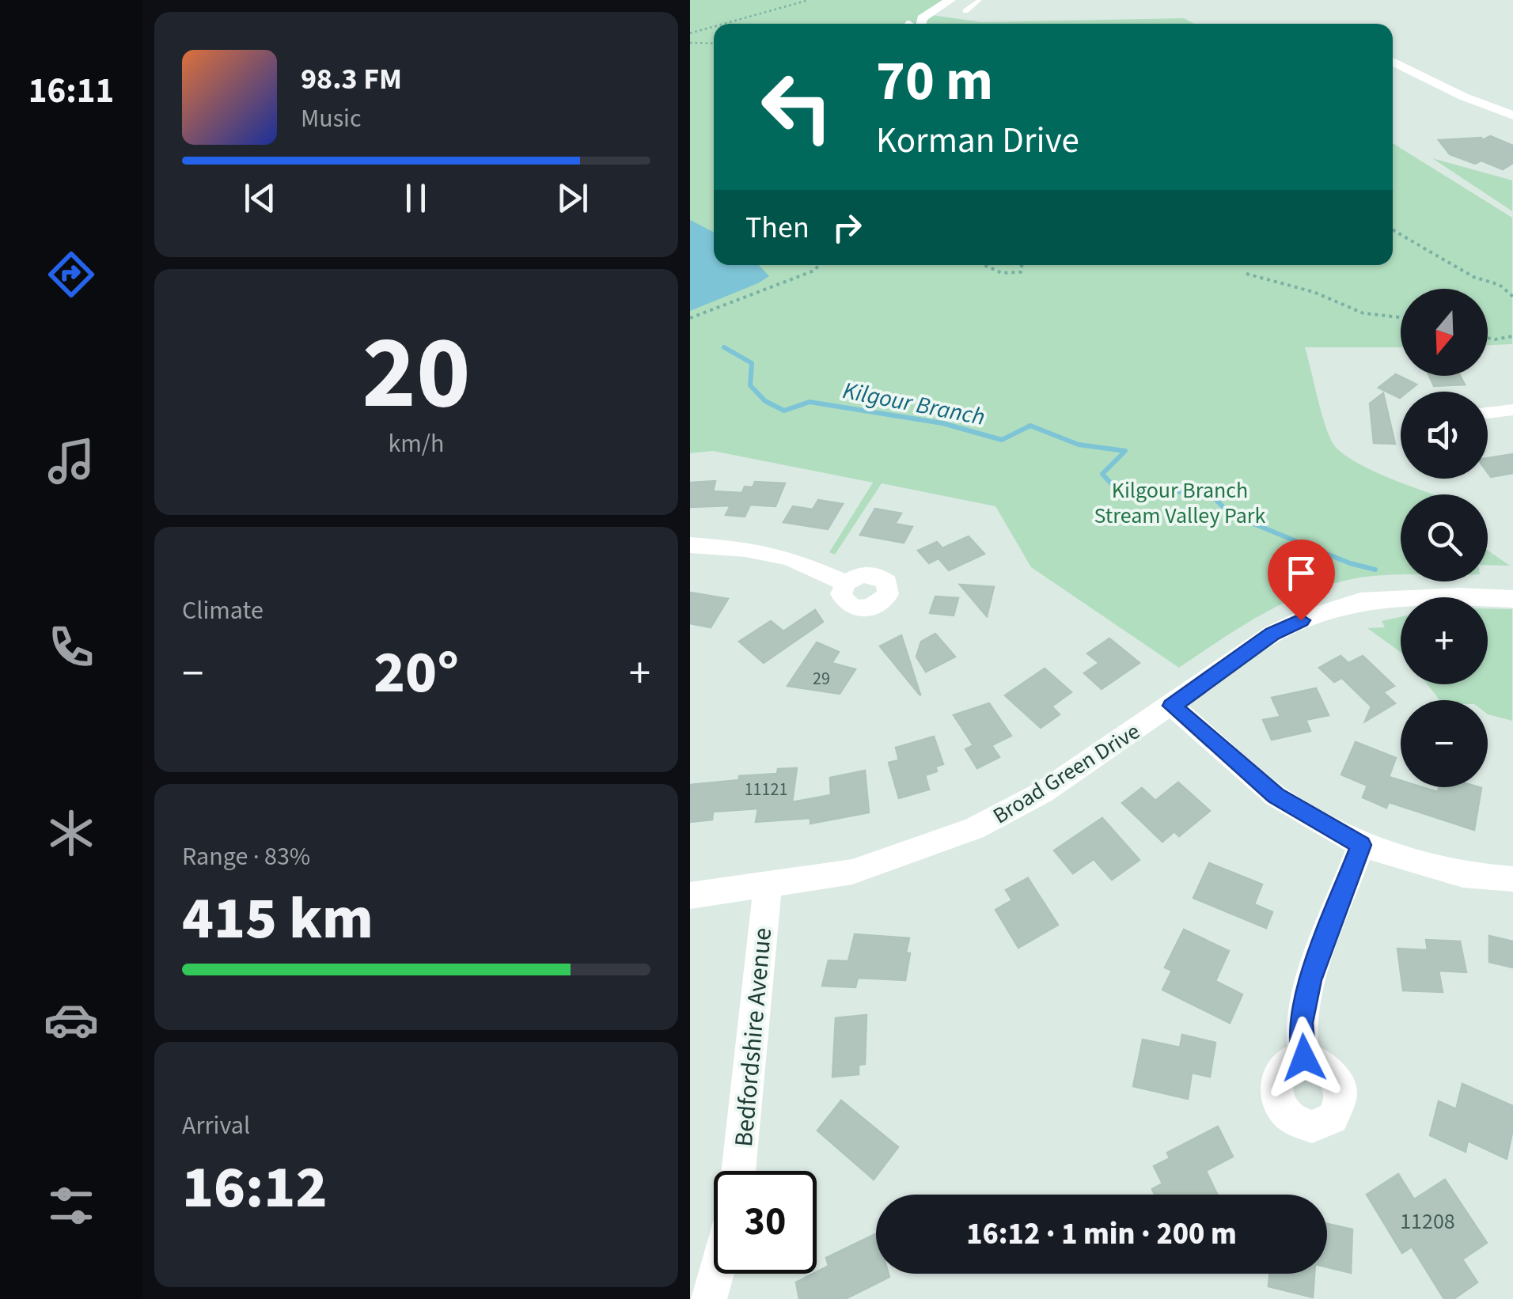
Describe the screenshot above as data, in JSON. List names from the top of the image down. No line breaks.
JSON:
{"streets":{"street":["Broad Green Drive","Bedfordshire Avenue"]},"crossings":[["Broad Green Drive","Bedfordshire Avenue"]],"water":["Kilgour Branch"],"parks":["Kilgour Branch Stream Valley Park"],"house_numbers":["29","11121","11208"],"north":"bottom","page":{"tabs":"16:11","turn":["70 m","Korman Drive"],"song":["98.3 FM","Music"],"then":"Then","tile":[["20","km/h"],"Climate",["Range · 83%","415 km"],["Arrival","16:12"]],"map_buttons":["+","−"],"heat":["−","20°","+"],"limit":"30","trip":"16:12 · 1 min · 200 m"}}
